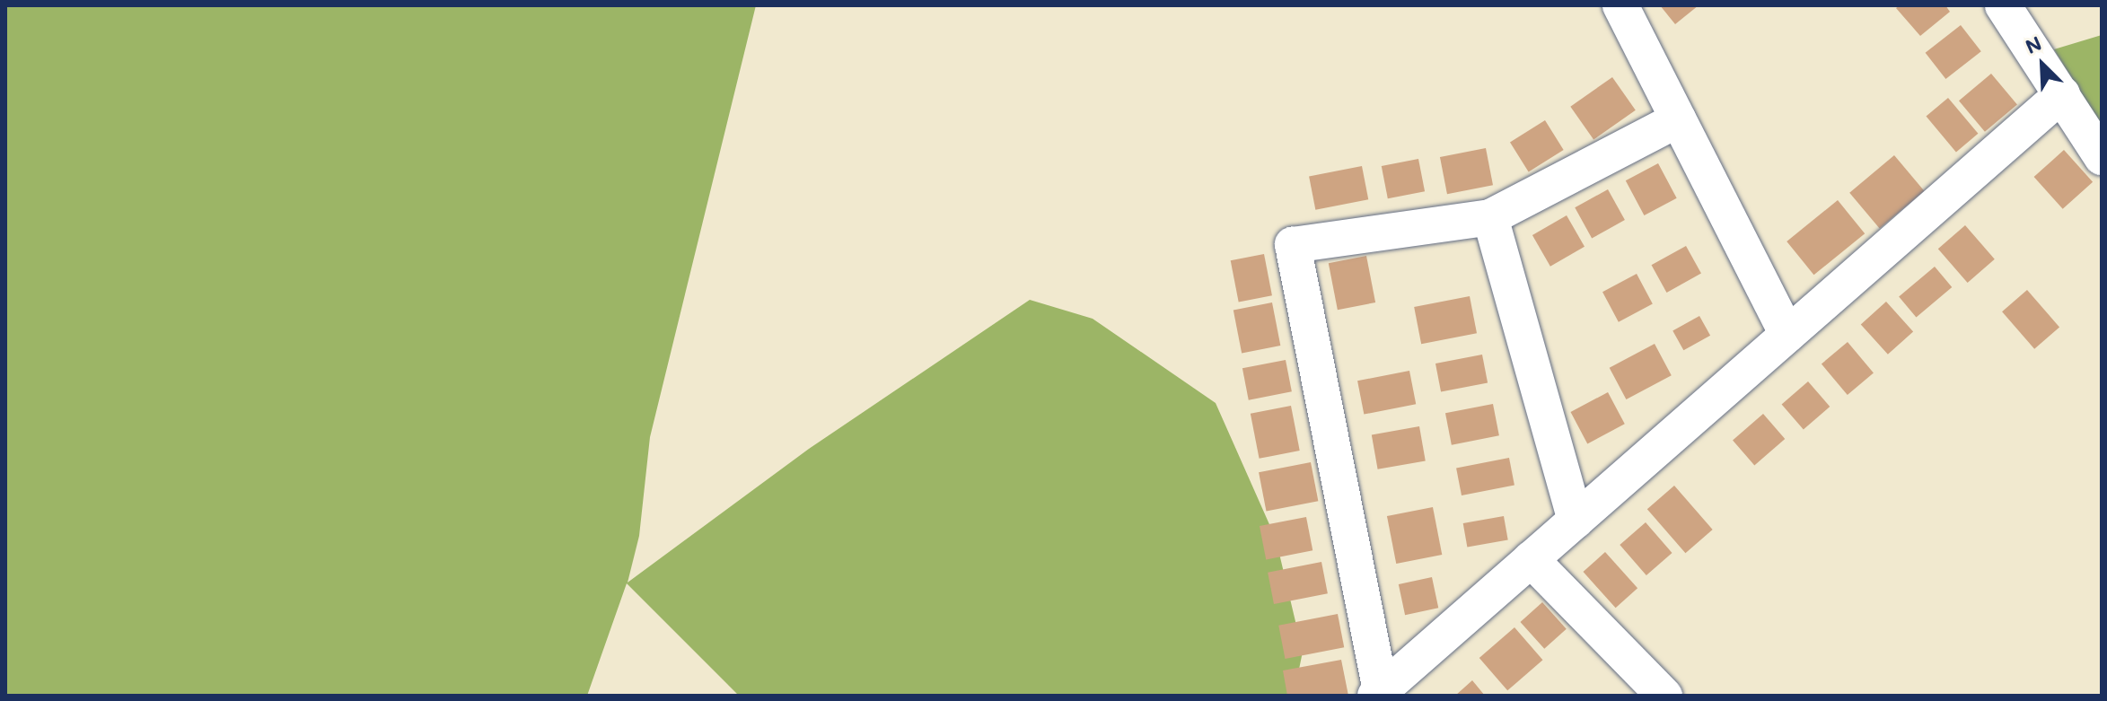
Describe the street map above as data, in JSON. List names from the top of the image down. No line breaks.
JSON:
{"north":"top left"}
